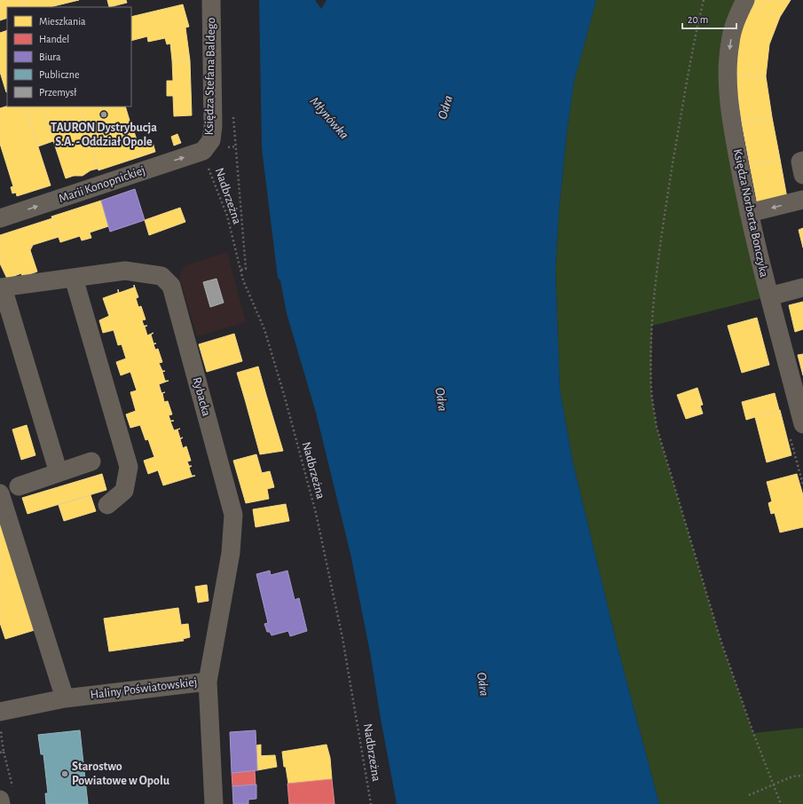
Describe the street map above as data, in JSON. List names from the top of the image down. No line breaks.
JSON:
{"streets":{"street":["Księdza Stefana Baldego","Marii Konopnickiej","Księdza Norberta Bonczyka","Rybacka","Haliny Poświatowskiej"],"path":["Nadbrzeżna"]},"crossings":[["Księdza Stefana Baldego","Marii Konopnickiej"],["Księdza Stefana Baldego","Nadbrzeżna"],["Marii Konopnickiej","Nadbrzeżna"],["Rybacka","Haliny Poświatowskiej"]],"one_way":["Marii Konopnickiej","Księdza Norberta Bonczyka"],"water":["Odra","Młynówka"],"places":["TAURON Dystrybucja S.A. - Oddział Opole","Starostwo Powiatowe w Opolu"],"legend":["Mieszkania","Handel","Biura","Publiczne","Przemysł"],"scale_bar":"20 m"}
